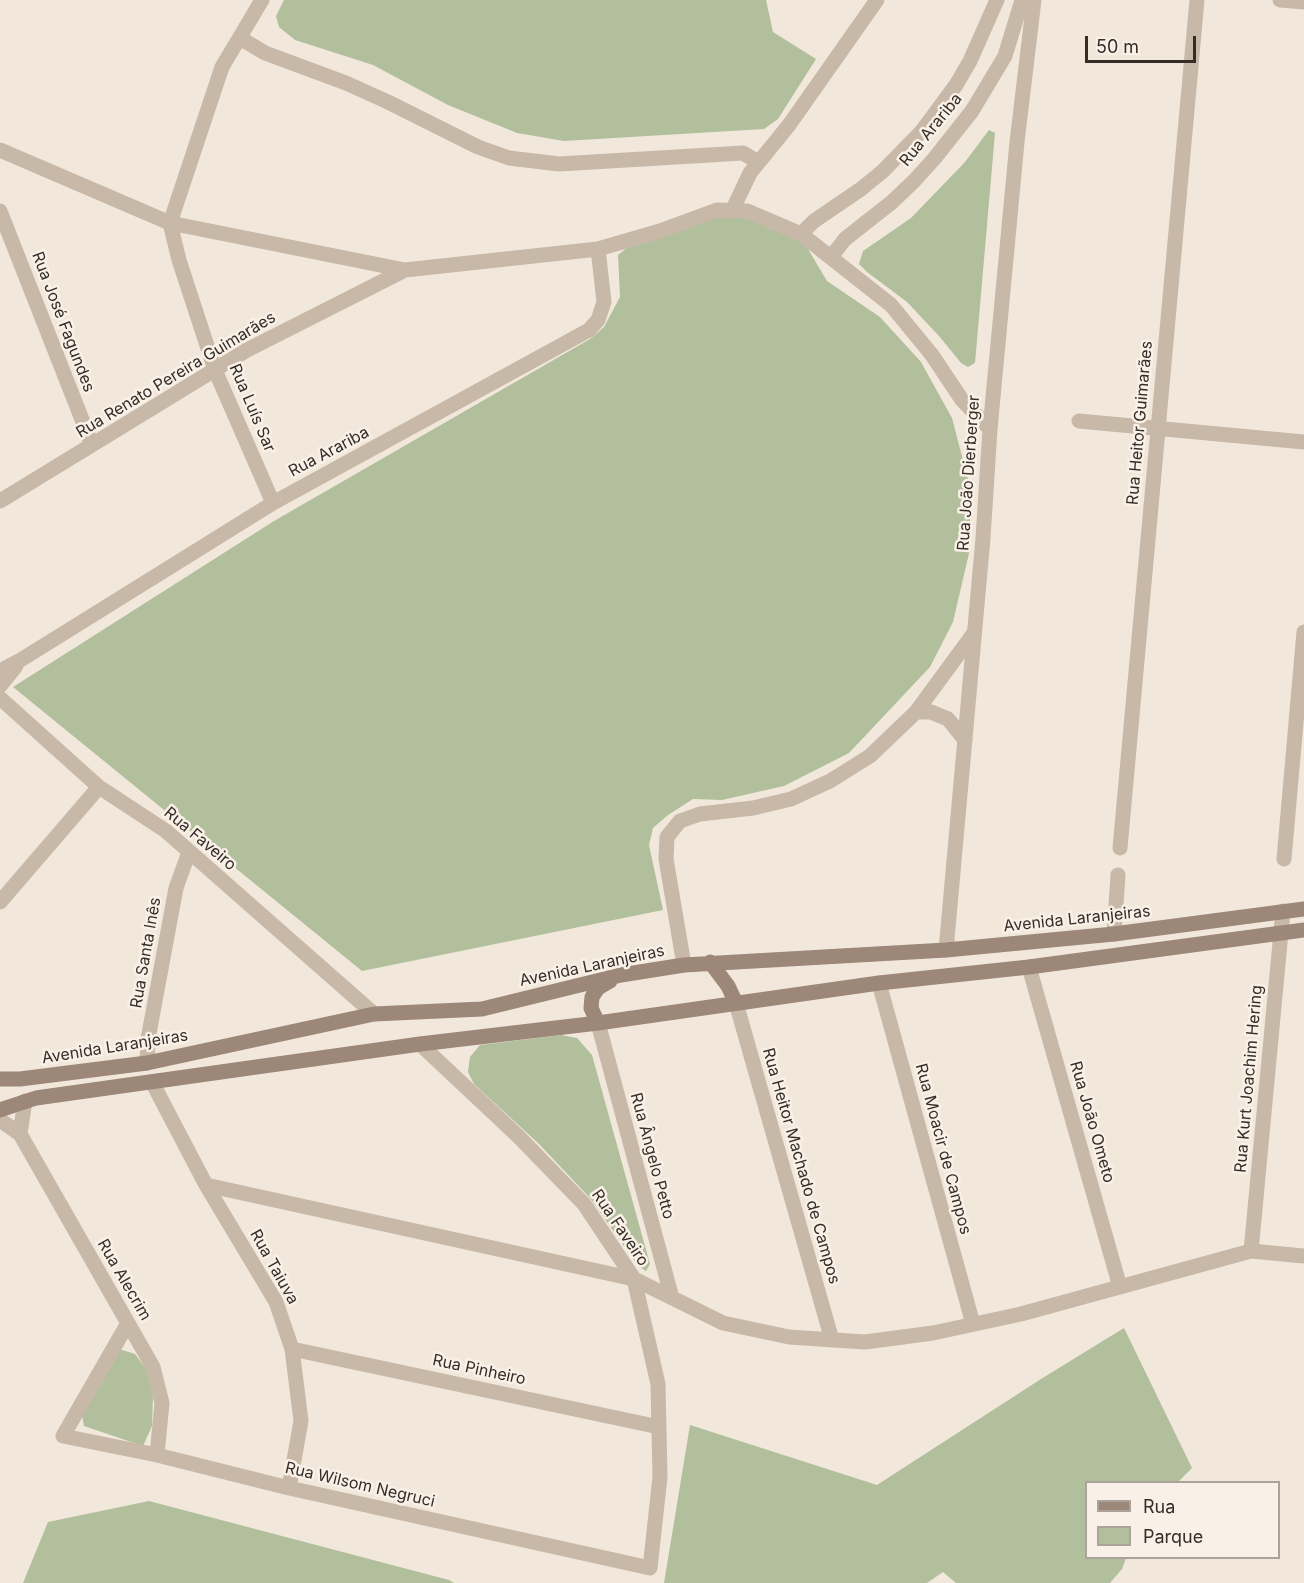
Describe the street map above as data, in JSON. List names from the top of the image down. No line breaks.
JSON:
{"streets":{"main road":["Avenida Laranjeiras"],"street":["Rua Arariba","Rua José Fagundes","Rua Renato Pereira Guimarães","Rua Luís Sar","Rua Heitor Guimarães","Rua João Dierberger","Rua Faveiro","Rua Santa Inês","Rua Kurt Joachim Hering","Rua João Ometo","Rua Moacir de Campos","Rua Ângelo Petto","Rua Heitor Machado de Campos","Rua Taiuva","Rua Alecrim","Rua Pinheiro","Rua Wilsom Negruci"]},"crossings":[["Rua Arariba","Rua Luís Sar"],["Rua José Fagundes","Rua Renato Pereira Guimarães"],["Rua Renato Pereira Guimarães","Rua Luís Sar"],["Rua João Dierberger","Avenida Laranjeiras"],["Rua Faveiro","Avenida Laranjeiras"],["Rua Faveiro","Rua Santa Inês"],["Rua Faveiro","Rua Pinheiro"],["Rua Faveiro","Rua Wilsom Negruci"],["Avenida Laranjeiras","Rua Santa Inês"],["Avenida Laranjeiras","Rua Kurt Joachim Hering"],["Rua Taiuva","Rua Pinheiro"],["Rua Taiuva","Rua Wilsom Negruci"],["Rua Alecrim","Rua Wilsom Negruci"]],"legend":["Rua","Parque"],"scale_bar":"50 m"}
